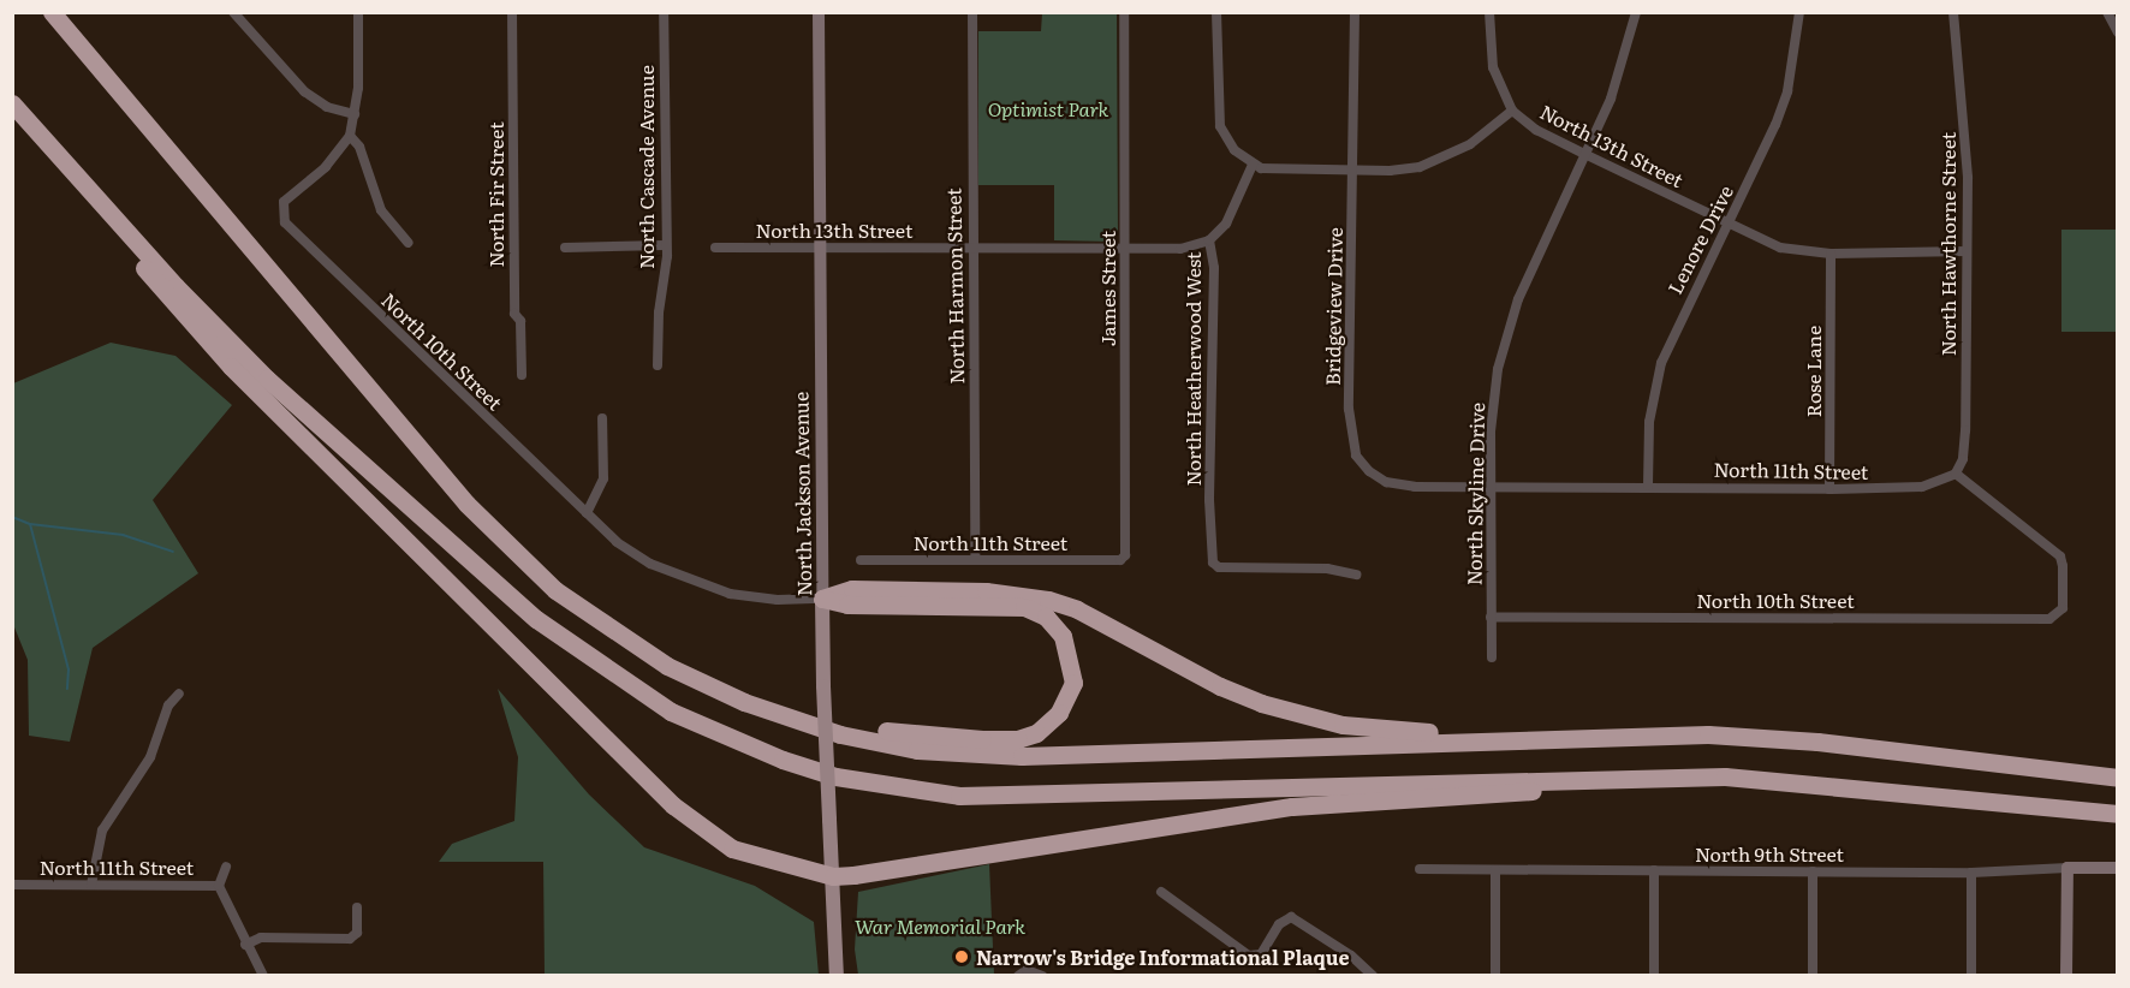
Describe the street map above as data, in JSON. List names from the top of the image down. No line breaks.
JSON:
{"streets":{"main road":["North Jackson Avenue","North 9th Street"],"street":["North 13th Street","North Cascade Avenue","North Fir Street","Lenore Drive","North Hawthorne Street","North Harmon Street","James Street","Bridgeview Drive","North 10th Street","North Heatherwood West","Rose Lane","North 11th Street","North Skyline Drive"]},"crossings":[["North 13th Street","Lenore Drive"],["North 13th Street","North Hawthorne Street"],["North 13th Street","North Harmon Street"],["North 13th Street","James Street"],["North 13th Street","Bridgeview Drive"],["North 13th Street","North Heatherwood West"],["North 13th Street","Rose Lane"],["North 13th Street","North Jackson Avenue"],["North 13th Street","North Skyline Drive"],["Lenore Drive","North 11th Street"],["North Hawthorne Street","North 10th Street"],["North Hawthorne Street","North 11th Street"],["North Harmon Street","North 11th Street"],["James Street","North 11th Street"],["Bridgeview Drive","North 11th Street"],["Bridgeview Drive","North Skyline Drive"],["North 10th Street","North 11th Street"],["North 10th Street","North Jackson Avenue"],["North 10th Street","North Skyline Drive"],["Rose Lane","North 11th Street"],["North 11th Street","North Skyline Drive"]],"parks":["Optimist Park","War Memorial Park"],"places":["Narrow's Bridge Informational Plaque"]}
